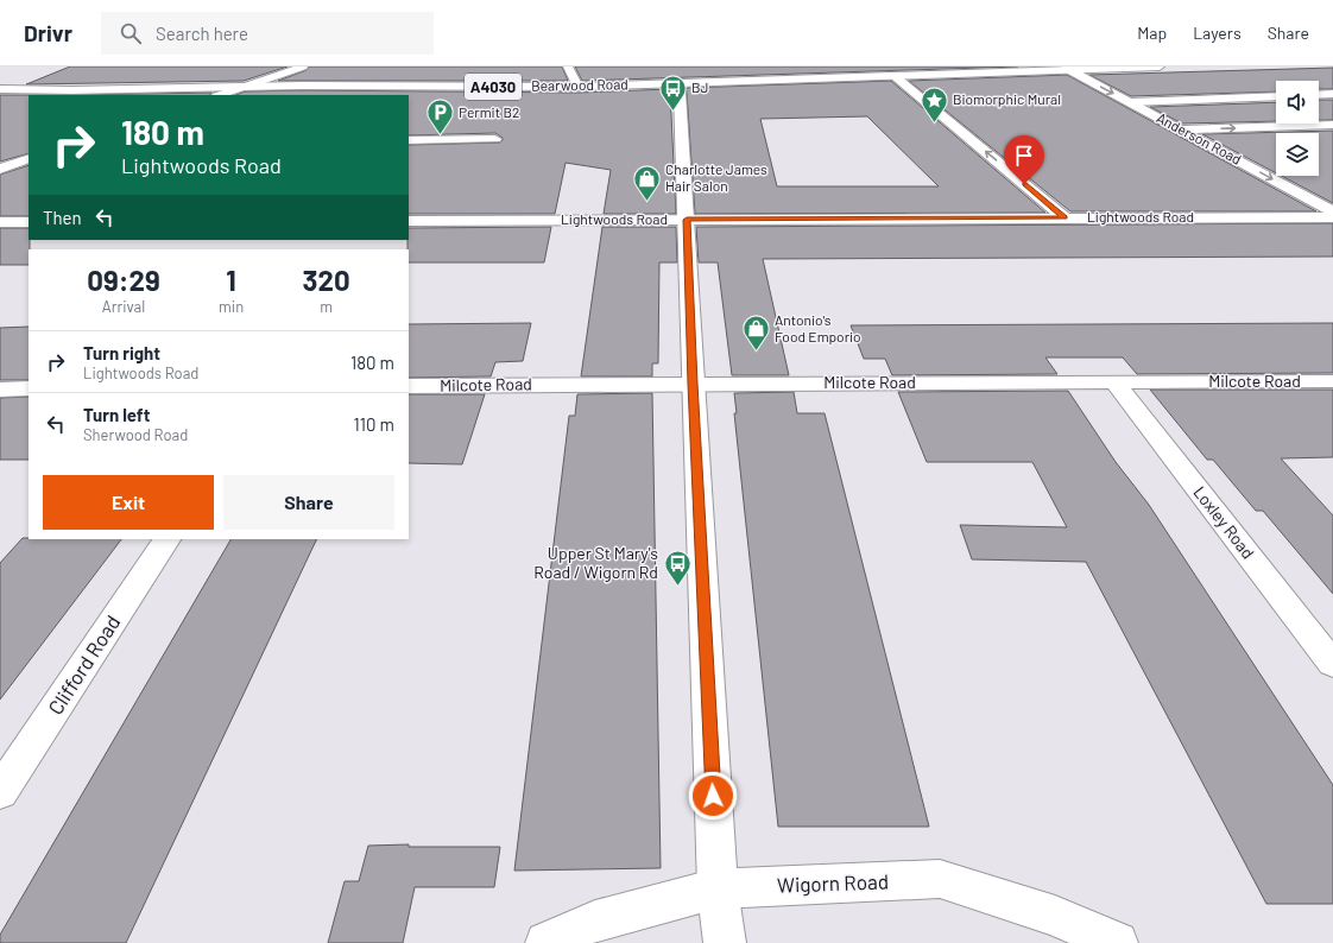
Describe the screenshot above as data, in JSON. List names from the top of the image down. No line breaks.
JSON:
{"streets":{"street":["Bearwood Road","A4030","Anderson Road","Lightwoods Road","Milcote Road","Loxley Road","Clifford Road","Wigorn Road"]},"crossings":[["Bearwood Road","Anderson Road"],["Milcote Road","Loxley Road"]],"one_way":["Anderson Road"],"places":{"bus stop":["BJ","Upper St Mary's Road / Wigorn Rd"],"place":["Biomorphic Mural"],"parking":["Permit B2"],"shop":["Charlotte James Hair Salon","Antonio's Food Emporio"]},"page":{"header":"Drivr","search":"Search here","nav":["Map","Layers","Share"],"turn":["180 m","Lightwoods Road"],"then":"Then","eta":["09:29","Arrival","1","min","320","m"],"list":[{"name":"Turn right","note":"Lightwoods Road","value":"180 m"},{"name":"Turn left","note":"Sherwood Road","value":"110 m"}],"buttons":["Exit","Share"]}}
